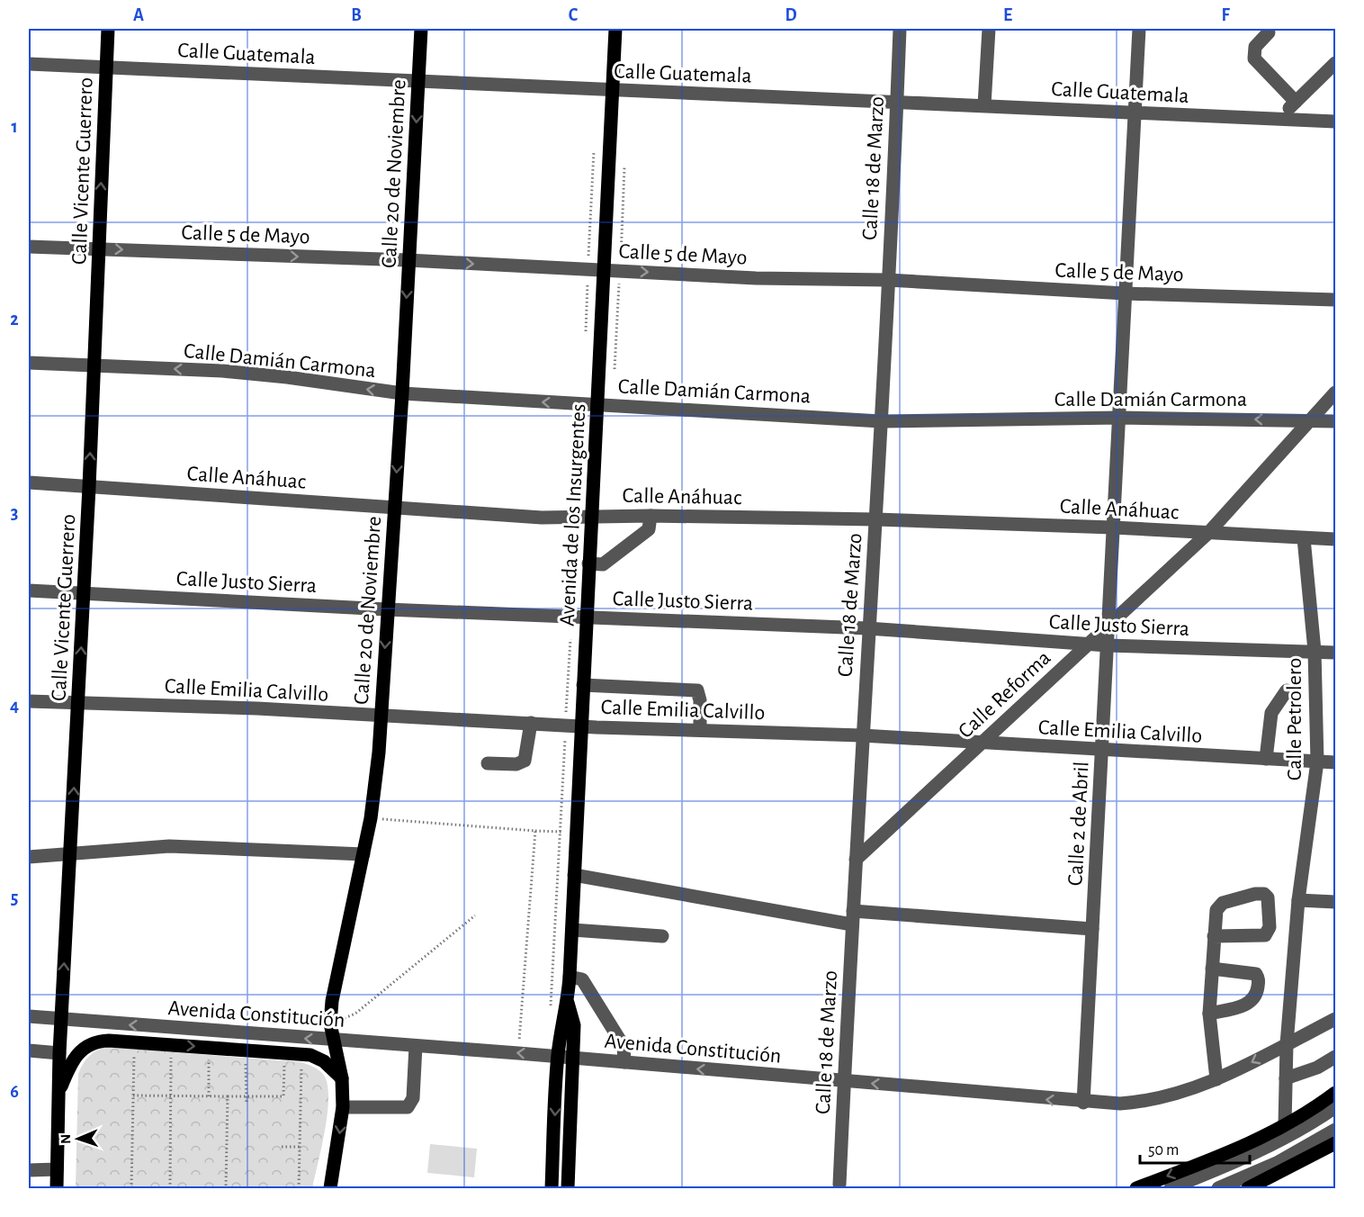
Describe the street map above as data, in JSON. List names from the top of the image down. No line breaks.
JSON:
{"streets":{"main road":["Calle Vicente Guerrero","Calle 20 de Noviembre","Avenida de los Insurgentes"],"street":["Calle Guatemala","Calle 18 de Marzo","Calle 5 de Mayo","Calle Damián Carmona","Calle Anáhuac","Calle Justo Sierra","Calle Emilia Calvillo","Calle Reforma","Calle Petrolero","Calle 2 de Abril","Avenida Constitución"]},"crossings":[["Calle Guatemala","Calle 18 de Marzo"],["Calle Guatemala","Calle Vicente Guerrero"],["Calle Guatemala","Calle 20 de Noviembre"],["Calle Guatemala","Avenida de los Insurgentes"],["Calle Guatemala","Calle 2 de Abril"],["Calle 18 de Marzo","Calle 5 de Mayo"],["Calle 18 de Marzo","Calle Damián Carmona"],["Calle 18 de Marzo","Calle Anáhuac"],["Calle 18 de Marzo","Calle Justo Sierra"],["Calle 18 de Marzo","Calle Emilia Calvillo"],["Calle 18 de Marzo","Calle Reforma"],["Calle 18 de Marzo","Avenida Constitución"],["Calle Vicente Guerrero","Calle 5 de Mayo"],["Calle Vicente Guerrero","Calle Damián Carmona"],["Calle Vicente Guerrero","Calle Anáhuac"],["Calle Vicente Guerrero","Calle Justo Sierra"],["Calle Vicente Guerrero","Calle Emilia Calvillo"],["Calle Vicente Guerrero","Avenida Constitución"],["Calle 20 de Noviembre","Calle 5 de Mayo"],["Calle 20 de Noviembre","Calle Damián Carmona"],["Calle 20 de Noviembre","Calle Anáhuac"],["Calle 20 de Noviembre","Calle Justo Sierra"],["Calle 20 de Noviembre","Calle Emilia Calvillo"],["Calle 20 de Noviembre","Avenida Constitución"],["Calle 5 de Mayo","Avenida de los Insurgentes"],["Calle 5 de Mayo","Calle 2 de Abril"],["Calle Damián Carmona","Avenida de los Insurgentes"],["Calle Damián Carmona","Calle Reforma"],["Calle Damián Carmona","Calle 2 de Abril"],["Calle Anáhuac","Avenida de los Insurgentes"],["Calle Anáhuac","Calle Reforma"],["Calle Anáhuac","Calle Petrolero"],["Calle Anáhuac","Calle 2 de Abril"],["Avenida de los Insurgentes","Calle Justo Sierra"],["Avenida de los Insurgentes","Calle Emilia Calvillo"],["Avenida de los Insurgentes","Avenida Constitución"],["Calle Justo Sierra","Calle Reforma"],["Calle Justo Sierra","Calle Petrolero"],["Calle Justo Sierra","Calle 2 de Abril"],["Calle Emilia Calvillo","Calle Reforma"],["Calle Emilia Calvillo","Calle Petrolero"],["Calle Emilia Calvillo","Calle 2 de Abril"],["Calle Reforma","Calle 2 de Abril"],["Calle Petrolero","Avenida Constitución"],["Calle 2 de Abril","Avenida Constitución"]],"one_way":["Calle Vicente Guerrero","Calle 20 de Noviembre","Calle 5 de Mayo","Calle Damián Carmona","Avenida Constitución"],"scale_bar":"50 m","north":"left","grid":{"columns":["A","B","C","D","E","F"],"rows":["1","2","3","4","5","6"]}}
